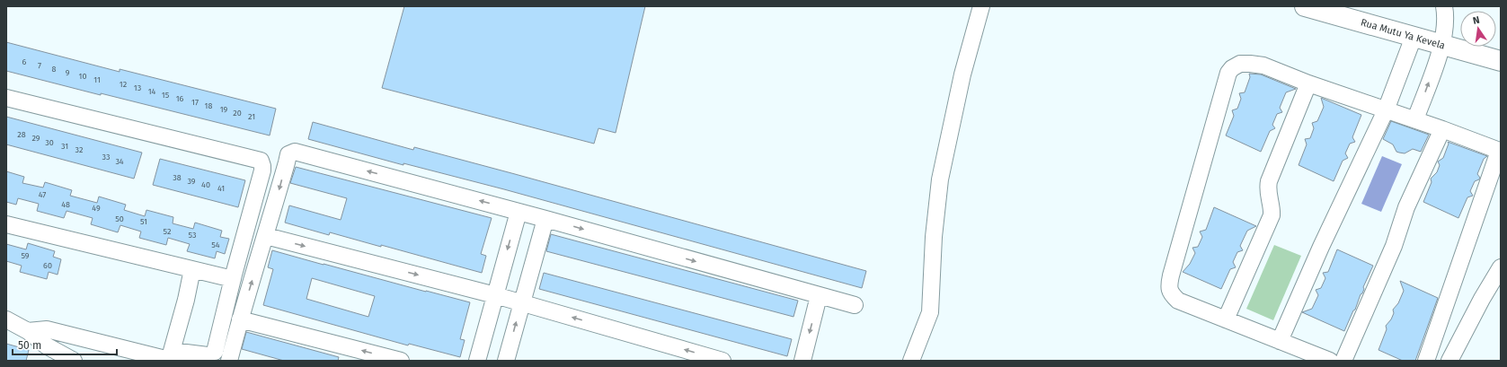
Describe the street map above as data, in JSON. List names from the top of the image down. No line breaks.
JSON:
{"streets":{"main road":["Rua Mutu Ya Kevela"]},"house_numbers":["6","7","8","9","10","11","12","13","14","15","16","17","18","19","20","21","28","29","30","31","32","33","34","38","39","40","41","47","48","49","50","51","52","53","54","59","60"],"scale_bar":"50 m","north":"top"}
